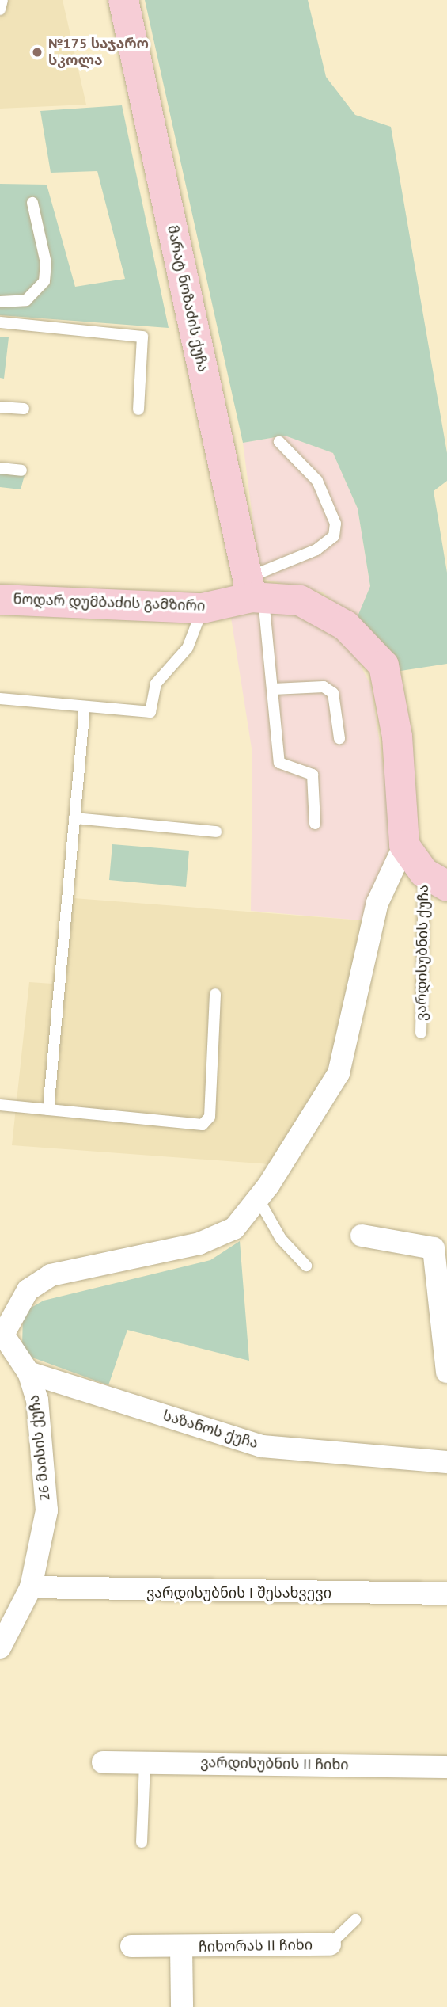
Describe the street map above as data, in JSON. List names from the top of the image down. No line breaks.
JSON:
{"streets":{"street":["მარატ ნოზაძის ქუჩა","ნოდარ დუმბაძის გამზირი","საზანოს ქუჩა","26 მაისის ქუჩა","ვარდისუბნის I შესახვევი","ვარდისუბნის II ჩიხი","ჩიხორას II ჩიხი"],"lane":["ვარდისუბნის ქუჩა"]},"crossings":[["მარატ ნოზაძის ქუჩა","ნოდარ დუმბაძის გამზირი"],["საზანოს ქუჩა","26 მაისის ქუჩა"],["26 მაისის ქუჩა","ვარდისუბნის I შესახვევი"]],"places":["№175 საჯარო სკოლა"]}
